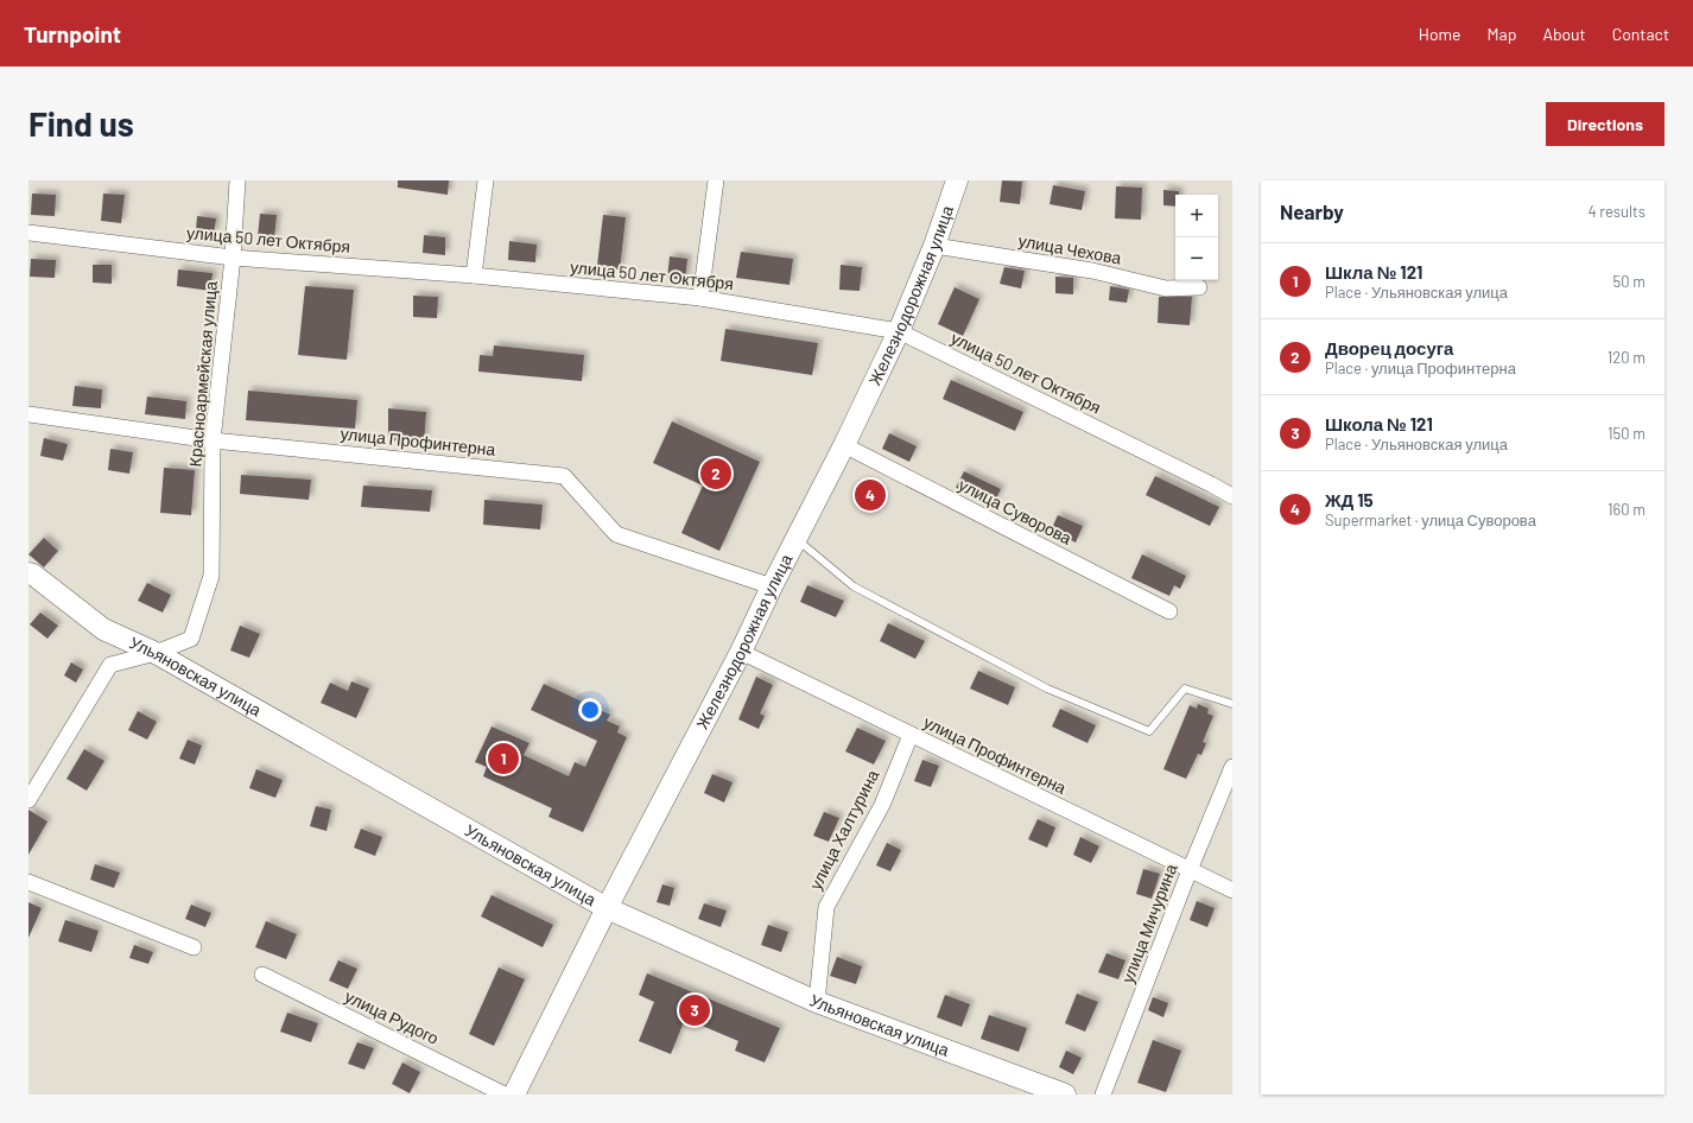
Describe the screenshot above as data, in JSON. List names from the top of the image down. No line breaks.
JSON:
{"streets":{"street":["улица 50 лет Октября","улица Чехова","Железнодорожная улица","Красноармейская улица","улица Профинтерна","улица Суворова","Ульяновская улица","улица Халтурина","улица Мичурина","улица Рудого"]},"crossings":[["улица 50 лет Октября","Железнодорожная улица"],["улица 50 лет Октября","Красноармейская улица"],["улица Чехова","Железнодорожная улица"],["Железнодорожная улица","улица Профинтерна"],["Железнодорожная улица","улица Суворова"],["Железнодорожная улица","Ульяновская улица"],["Красноармейская улица","улица Профинтерна"],["Красноармейская улица","Ульяновская улица"],["улица Профинтерна","улица Халтурина"],["улица Профинтерна","улица Мичурина"],["Ульяновская улица","улица Халтурина"]],"page":{"header":"Turnpoint","nav":["Home","Map","About","Contact"],"buttons":"Directions","title":"Find us","heading":["Nearby","4 results"],"map_buttons":["+","−"],"list":[{"mark":"1","name":"Шкла № 121","note":"Place · Ульяновская улица","value":"50 m"},{"mark":"2","name":"Дворец досуга","note":"Place · улица Профинтерна","value":"120 m"},{"mark":"3","name":"Школа № 121","note":"Place · Ульяновская улица","value":"150 m"},{"mark":"4","name":"ЖД 15","note":"Supermarket · улица Суворова","value":"160 m"}],"pins":["2","4","1","3"]}}
